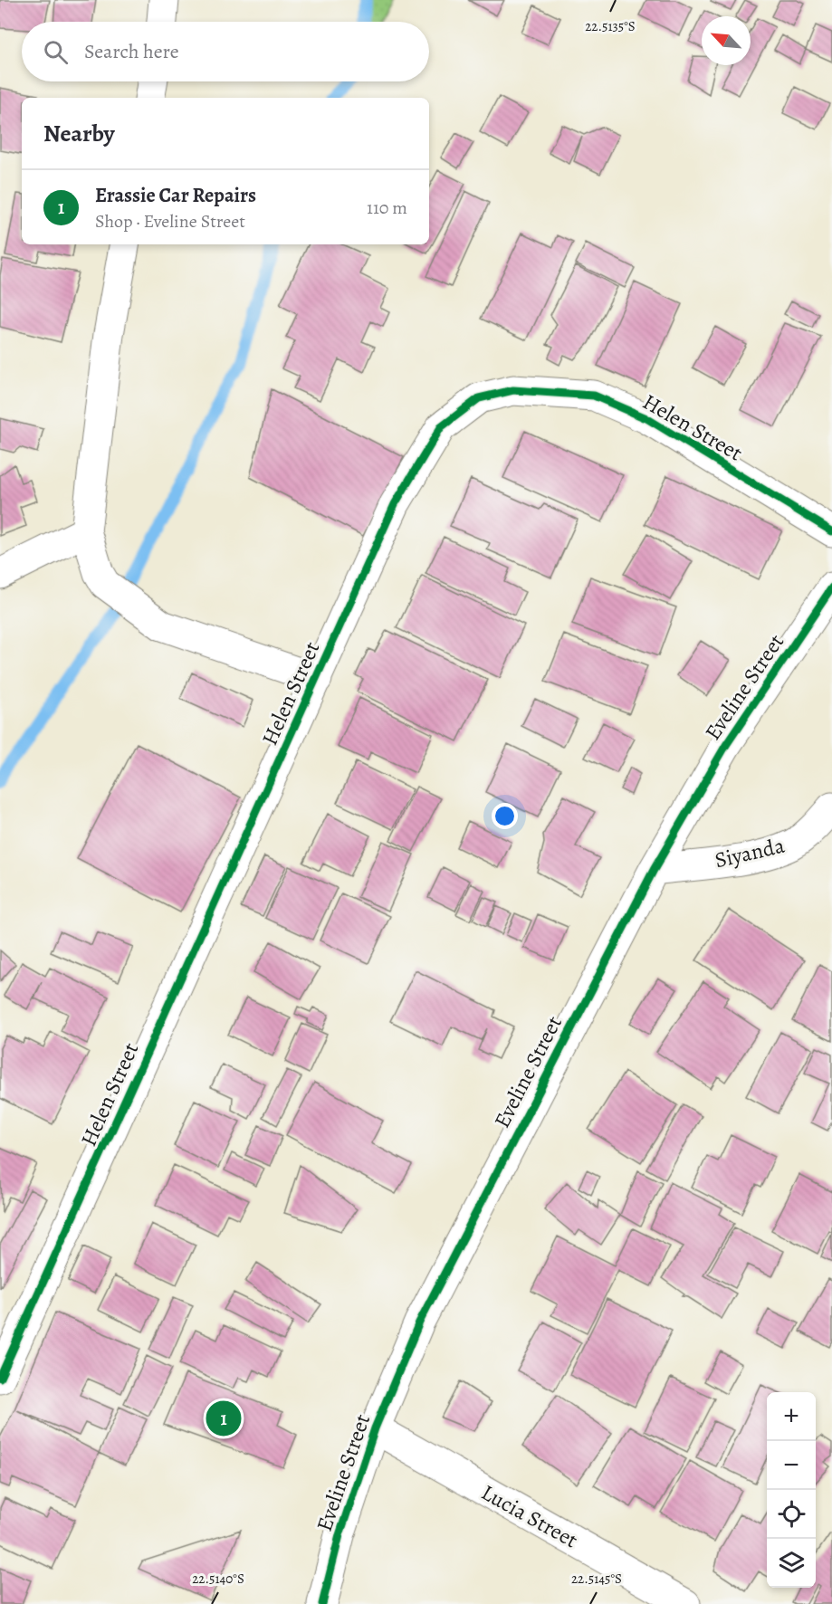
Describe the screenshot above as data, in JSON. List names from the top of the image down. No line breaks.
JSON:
{"streets":{"street":["Helen Street","Eveline Street","Siyanda","Lucia Street"]},"crossings":[["Eveline Street","Siyanda"],["Eveline Street","Lucia Street"]],"north":"top left","page":{"search":"Search here","heading":"Nearby","list":[{"mark":"1","name":"Erassie Car Repairs","note":"Shop · Eveline Street","value":"110 m"}],"map_buttons":["+","−"],"pins":"1"},"coordinates":["22.5135°S","22.5140°S","22.5145°S"]}
